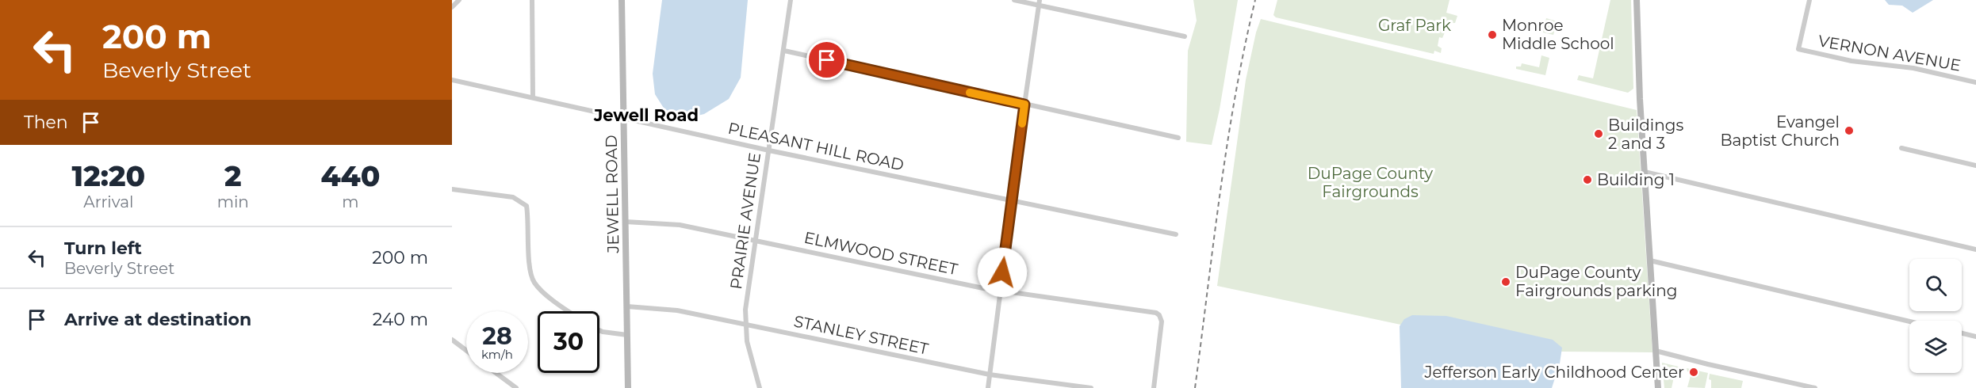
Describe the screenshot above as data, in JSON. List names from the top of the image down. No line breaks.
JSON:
{"streets":{"street":["VERNON AVENUE","PLEASANT HILL ROAD","JEWELL ROAD","PRAIRIE AVENUE","ELMWOOD STREET","STANLEY STREET"]},"crossings":[["PLEASANT HILL ROAD","JEWELL ROAD"],["PLEASANT HILL ROAD","PRAIRIE AVENUE"],["JEWELL ROAD","ELMWOOD STREET"],["JEWELL ROAD","STANLEY STREET"],["PRAIRIE AVENUE","ELMWOOD STREET"],["PRAIRIE AVENUE","STANLEY STREET"]],"districts":["Jewell Road"],"parks":["Graf Park","DuPage County Fairgrounds"],"places":["Monroe Middle School","Evangel Baptist Church","Buildings 2 and 3","Building 1","DuPage County Fairgrounds parking","Jefferson Early Childhood Center"],"page":{"turn":["200 m","Beverly Street"],"then":"Then","eta":["12:20","Arrival","2","min","440","m"],"list":[{"name":"Turn left","note":"Beverly Street","value":"200 m"},{"name":"Arrive at destination","value":"240 m"}],"speed":"28 km/h","limit":"30"}}
